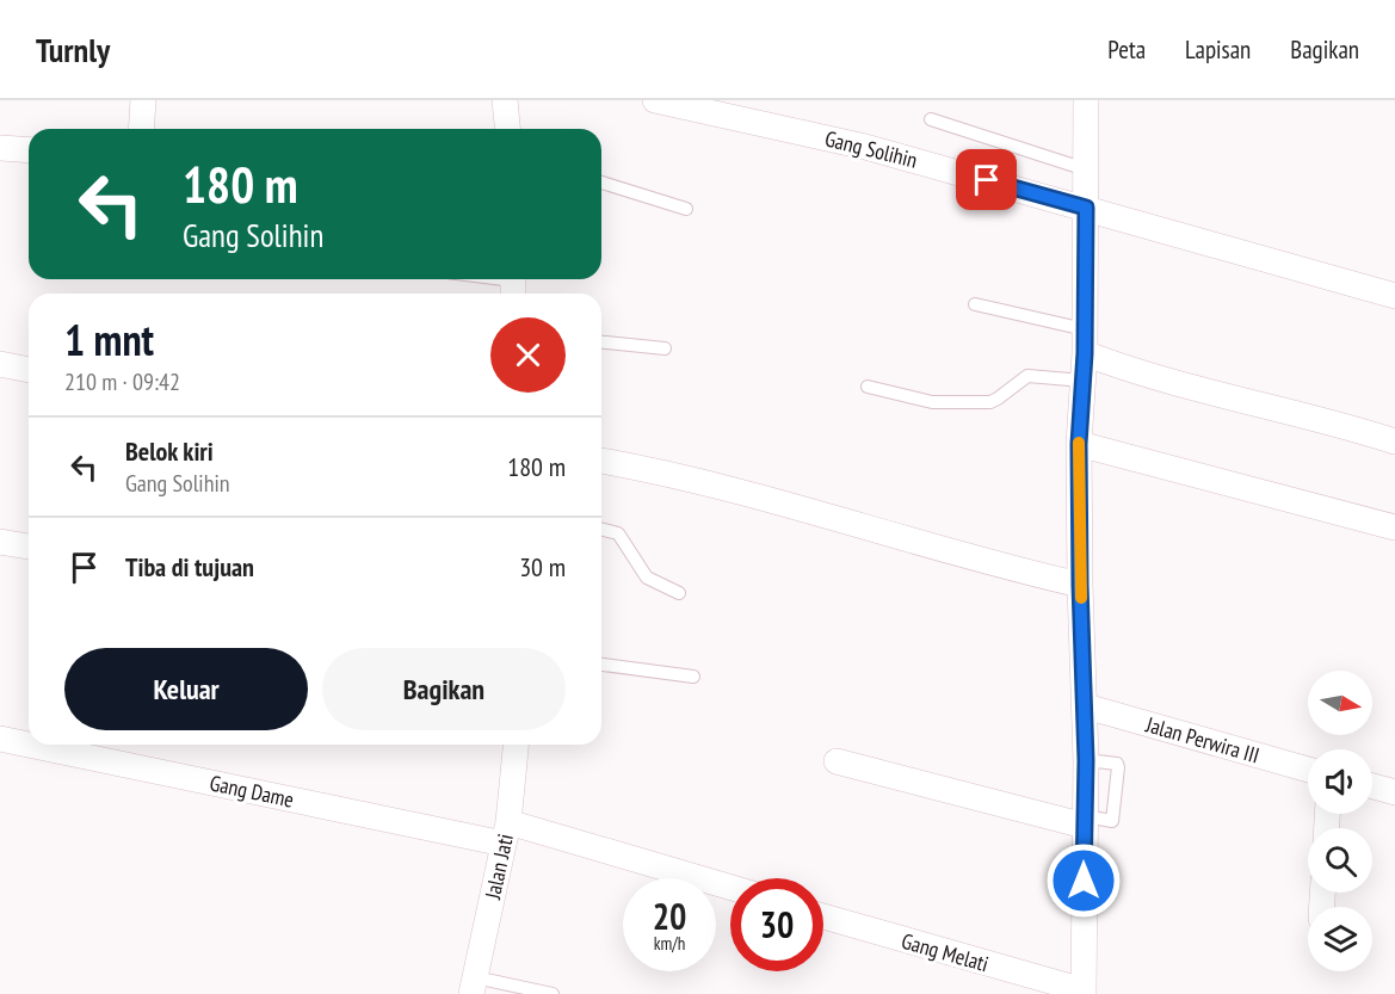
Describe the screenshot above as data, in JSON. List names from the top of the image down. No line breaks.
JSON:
{"streets":{"street":["Gang Solihin","Jalan Perwira III","Gang Dame","Jalan Jati","Gang Melati"]},"crossings":[["Gang Dame","Jalan Jati"]],"north":"right","page":{"header":"Turnly","nav":["Peta","Lapisan","Bagikan"],"turn":["180 m","Gang Solihin"],"heading":["1 mnt","210 m · 09:42"],"list":[{"name":"Belok kiri","note":"Gang Solihin","value":"180 m"},{"name":"Tiba di tujuan","value":"30 m"}],"buttons":["Keluar","Bagikan"],"speed":"20 km/h","limit":"30"}}
